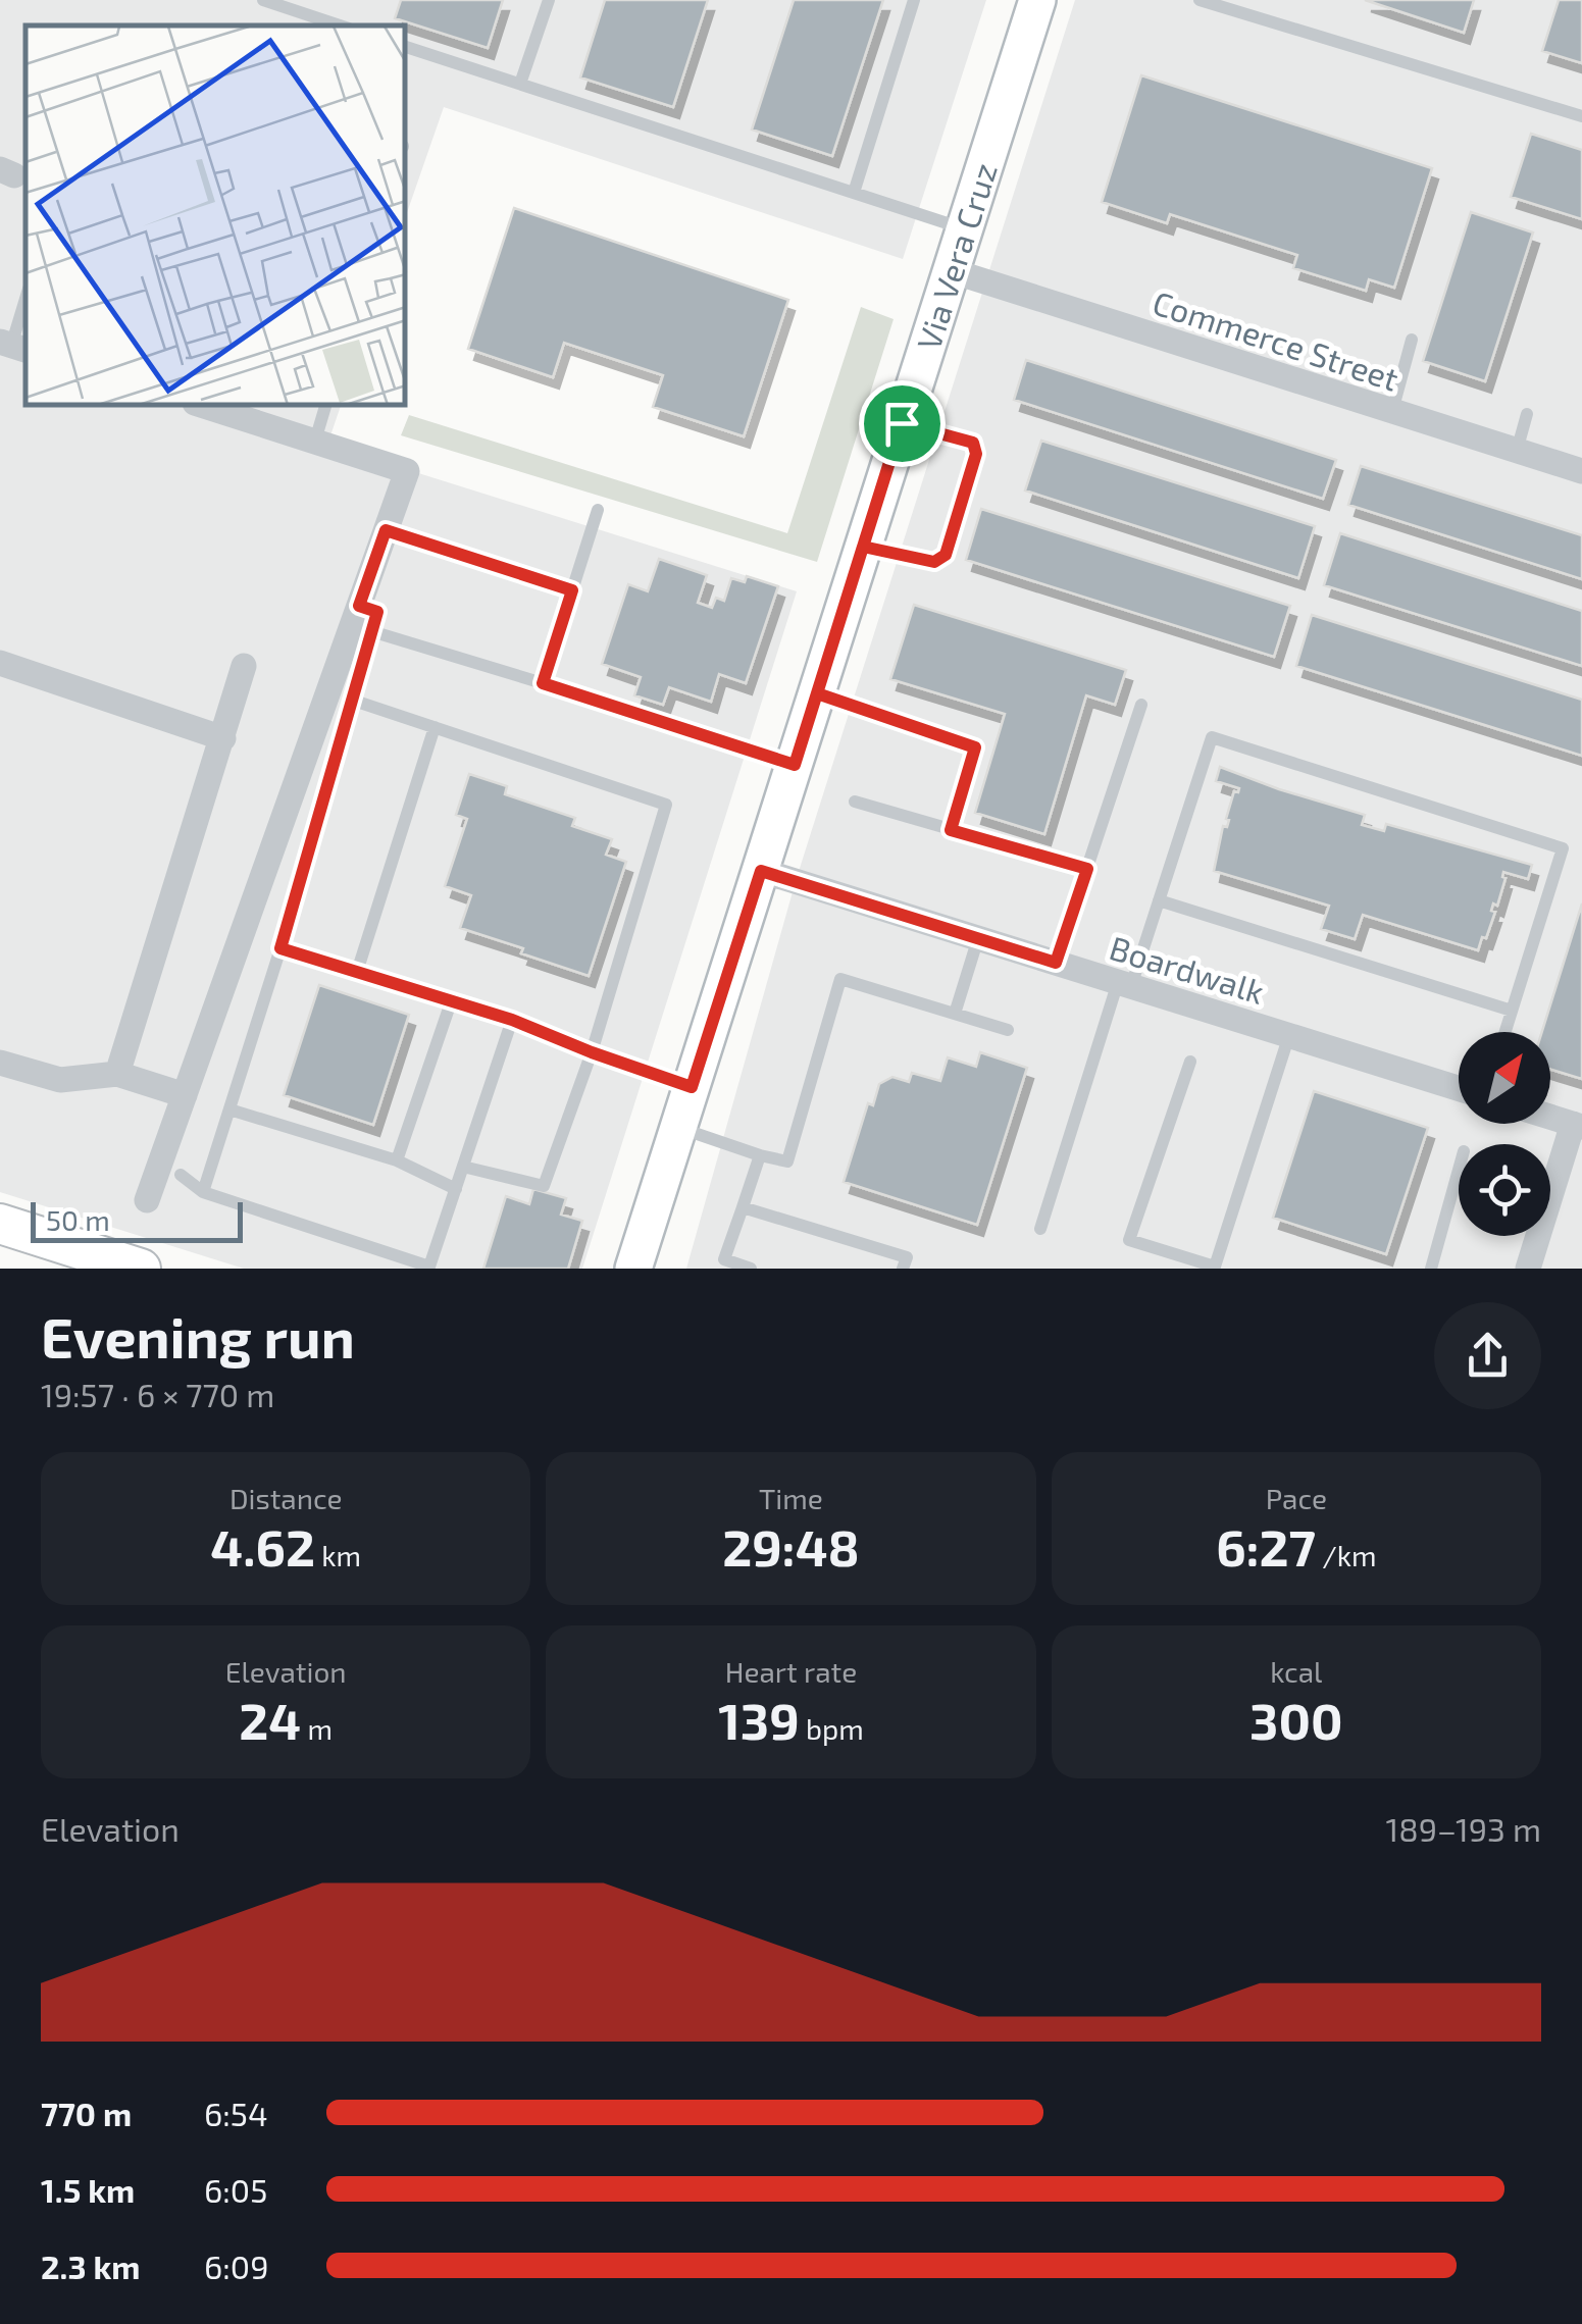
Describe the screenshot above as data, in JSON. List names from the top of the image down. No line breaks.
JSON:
{"streets":{"main road":["Via Vera Cruz"],"street":["Commerce Street","Boardwalk"]},"crossings":[["Via Vera Cruz","Commerce Street"],["Via Vera Cruz","Boardwalk"]],"scale_bar":"50 m","north":"top right","page":{"scale":"50 m","heading":["Evening run","19:57 · 6 × 770 m"],"stats":[["Distance","4.62 km"],["Time","29:48"],["Pace","6:27 /km"],["Elevation","24 m"],["Heart rate","139 bpm"],["kcal","300"]],"chart":["Elevation","189–193 m"],"list":[{"name":"770 m","note":"6:54"},{"name":"1.5 km","note":"6:05"},{"name":"2.3 km","note":"6:09"}]}}
